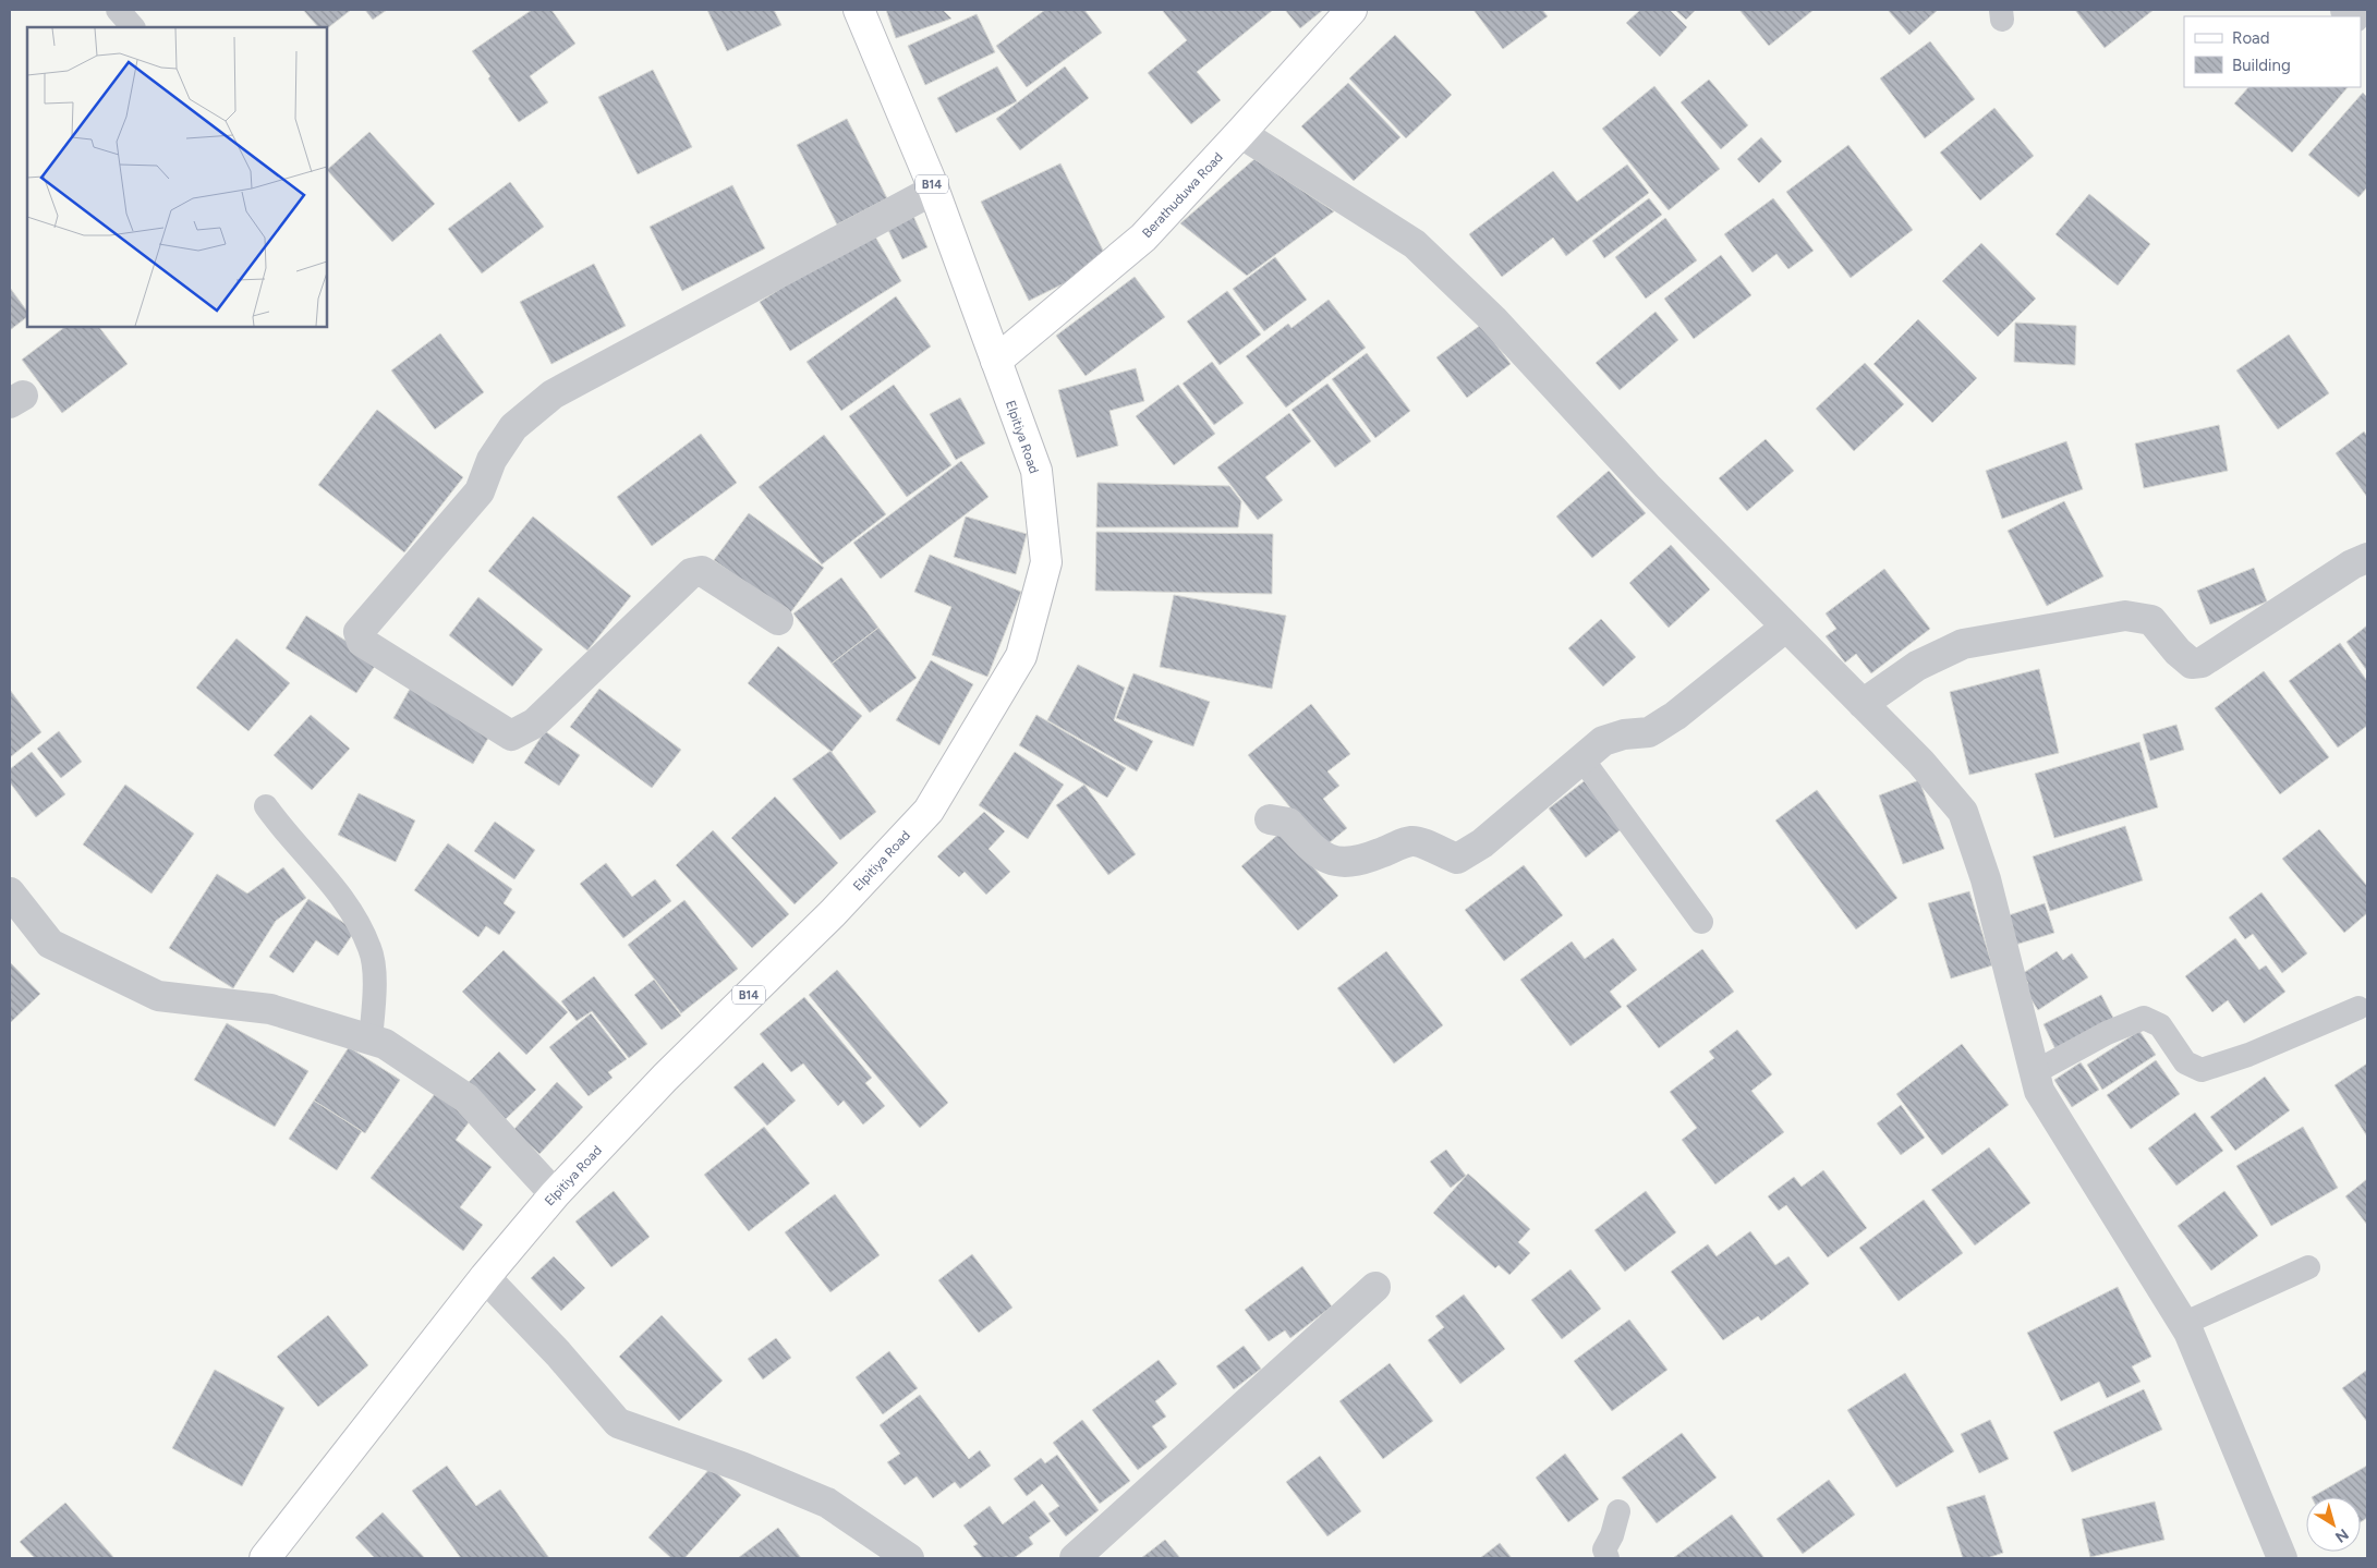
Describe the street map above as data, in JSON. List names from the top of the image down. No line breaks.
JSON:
{"streets":{"main road":["B14","Berathuduwa Road","Elpitiya Road"]},"crossings":[["Berathuduwa Road","Elpitiya Road"]],"legend":["Road","Building"],"north":"bottom right"}
